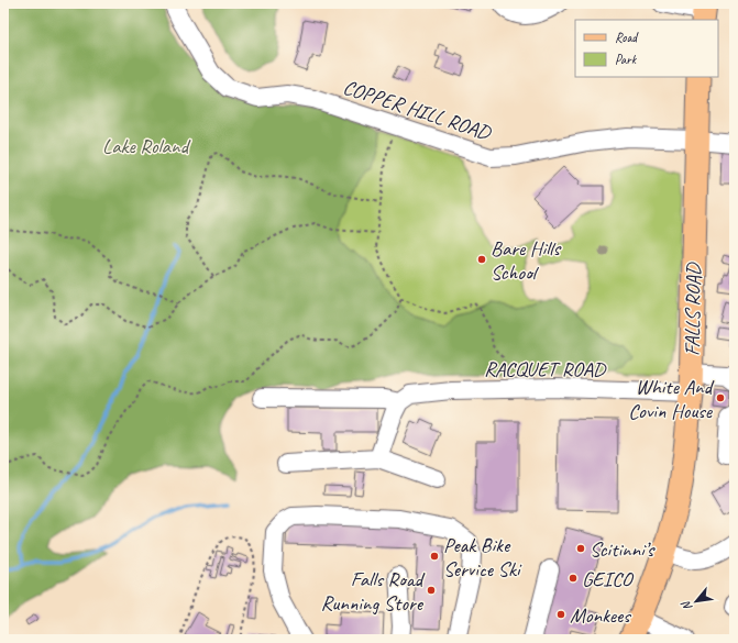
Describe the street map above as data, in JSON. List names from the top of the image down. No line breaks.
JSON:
{"streets":{"main road":["FALLS ROAD"],"street":["COPPER HILL ROAD","RACQUET ROAD"]},"crossings":[["COPPER HILL ROAD","FALLS ROAD"],["FALLS ROAD","RACQUET ROAD"]],"parks":["Lake Roland"],"places":["Bare Hills School","White And Covin House","Scitinni’s","Peak Bike Service Ski","GEICO","Falls Road Running Store","Monkees"],"legend":["Road","Park"],"north":"bottom left"}
